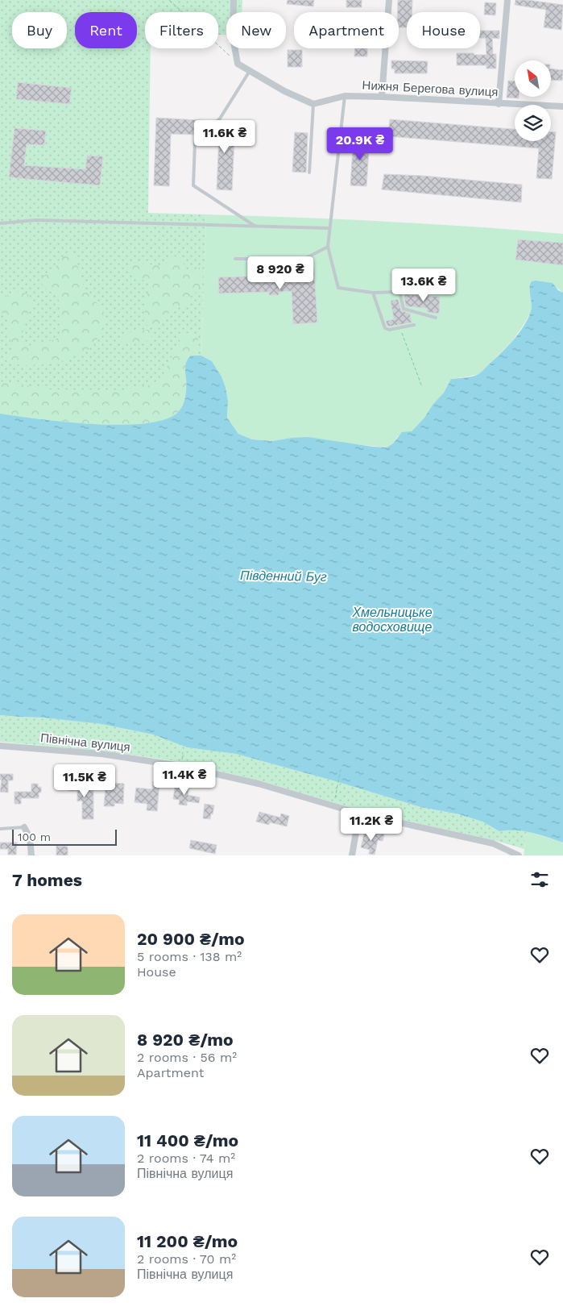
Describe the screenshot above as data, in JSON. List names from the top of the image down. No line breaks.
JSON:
{"streets":{"street":["Нижня Берегова вулиця","Північна вулиця"]},"water":["Південний Буг","Хмельницьке водосховище"],"scale_bar":"100 m","north":"top left","page":{"chip":["Buy","Rent","Filters","New","Apartment","House"],"price":["11.6K ₴","20.9K ₴","8 920 ₴","13.6K ₴","11.4K ₴","11.5K ₴","11.2K ₴"],"scale":"100 m","heading":"7 homes","list":[{"name":"20 900 ₴/mo","note":"5 rooms · 138 m² · House"},{"name":"8 920 ₴/mo","note":"2 rooms · 56 m² · Apartment"},{"name":"11 400 ₴/mo","note":"2 rooms · 74 m² · Північна вулиця"},{"name":"11 200 ₴/mo","note":"2 rooms · 70 m² · Північна вулиця"}]}}
